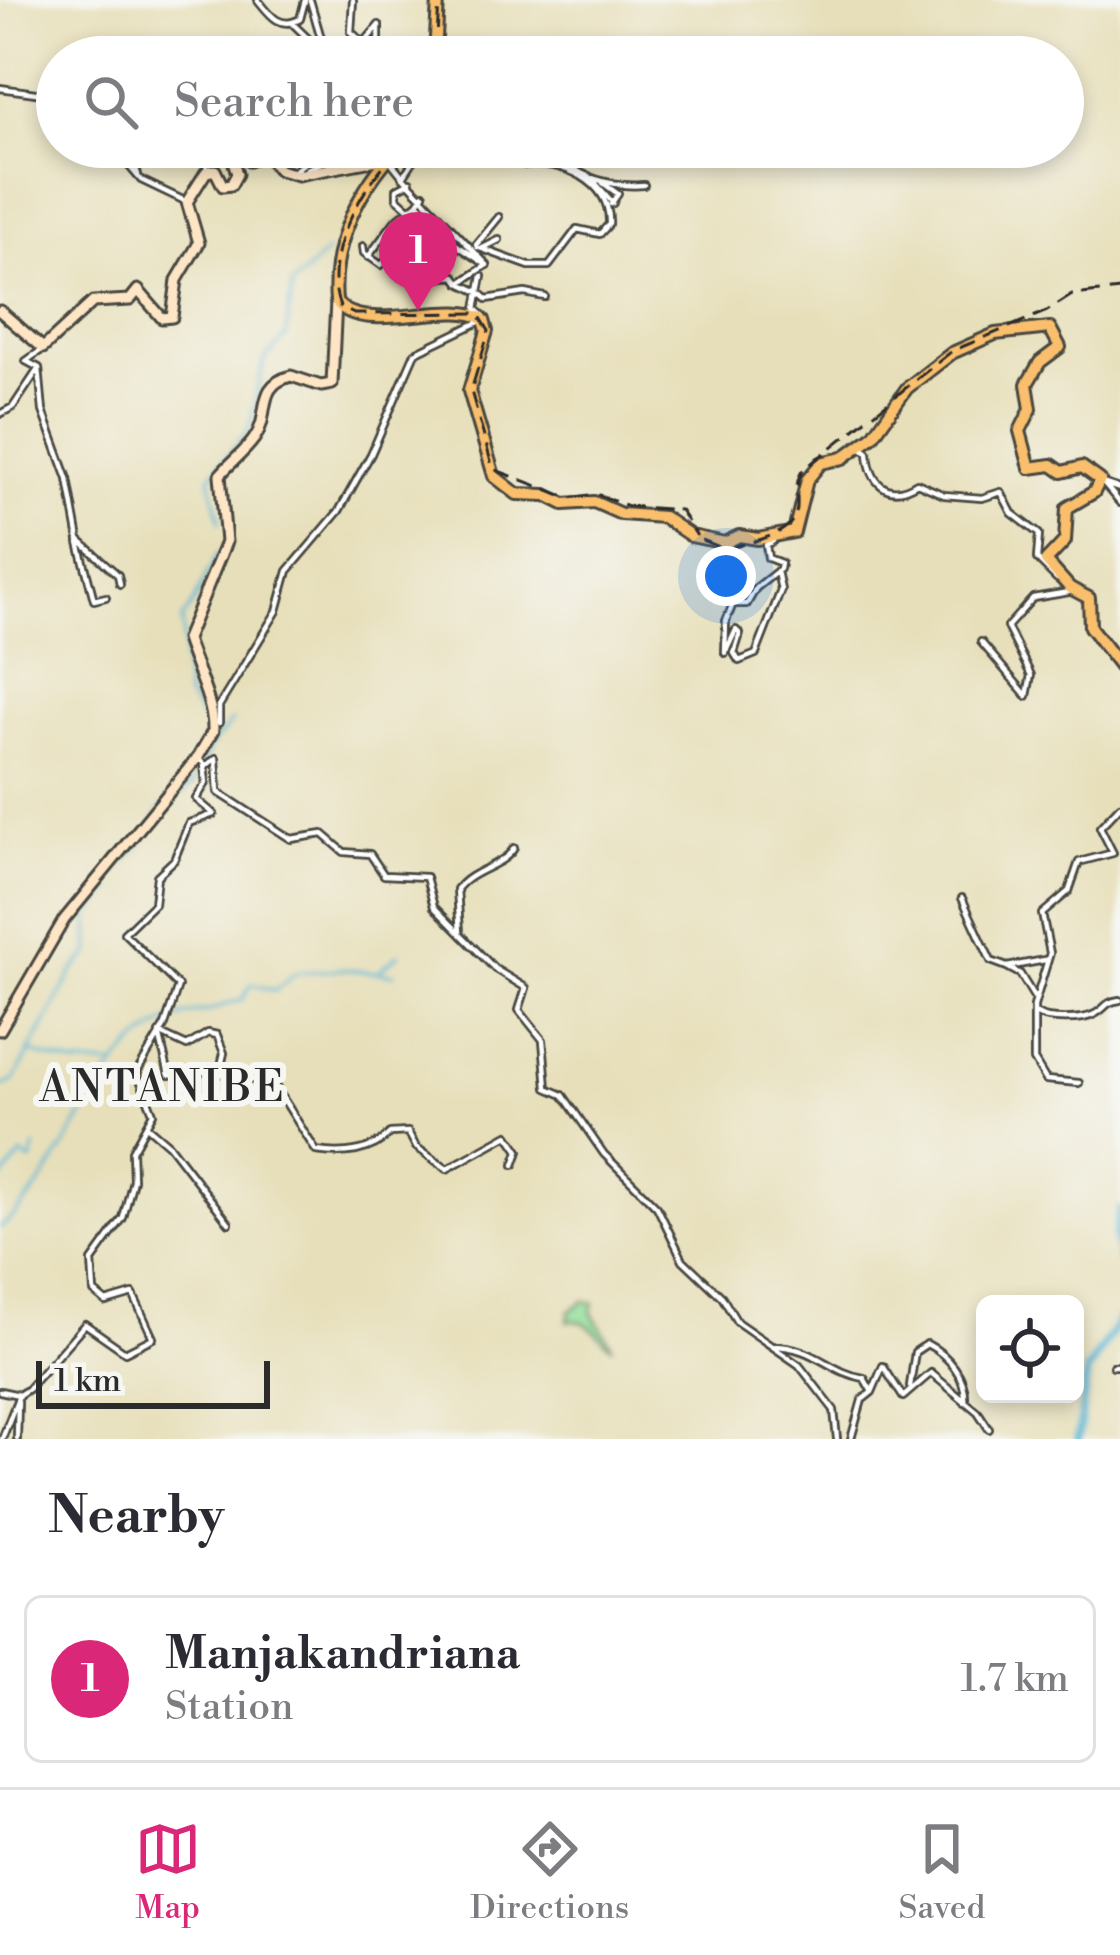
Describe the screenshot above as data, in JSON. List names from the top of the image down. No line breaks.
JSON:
{"districts":["ANTANIBE"],"scale_bar":"1 km","page":{"search":"Search here","pins":"1","scale":"1 km","heading":"Nearby","list":[{"mark":"1","name":"Manjakandriana","note":"Station","value":"1.7 km"}],"nav":["Map","Directions","Saved"]}}
